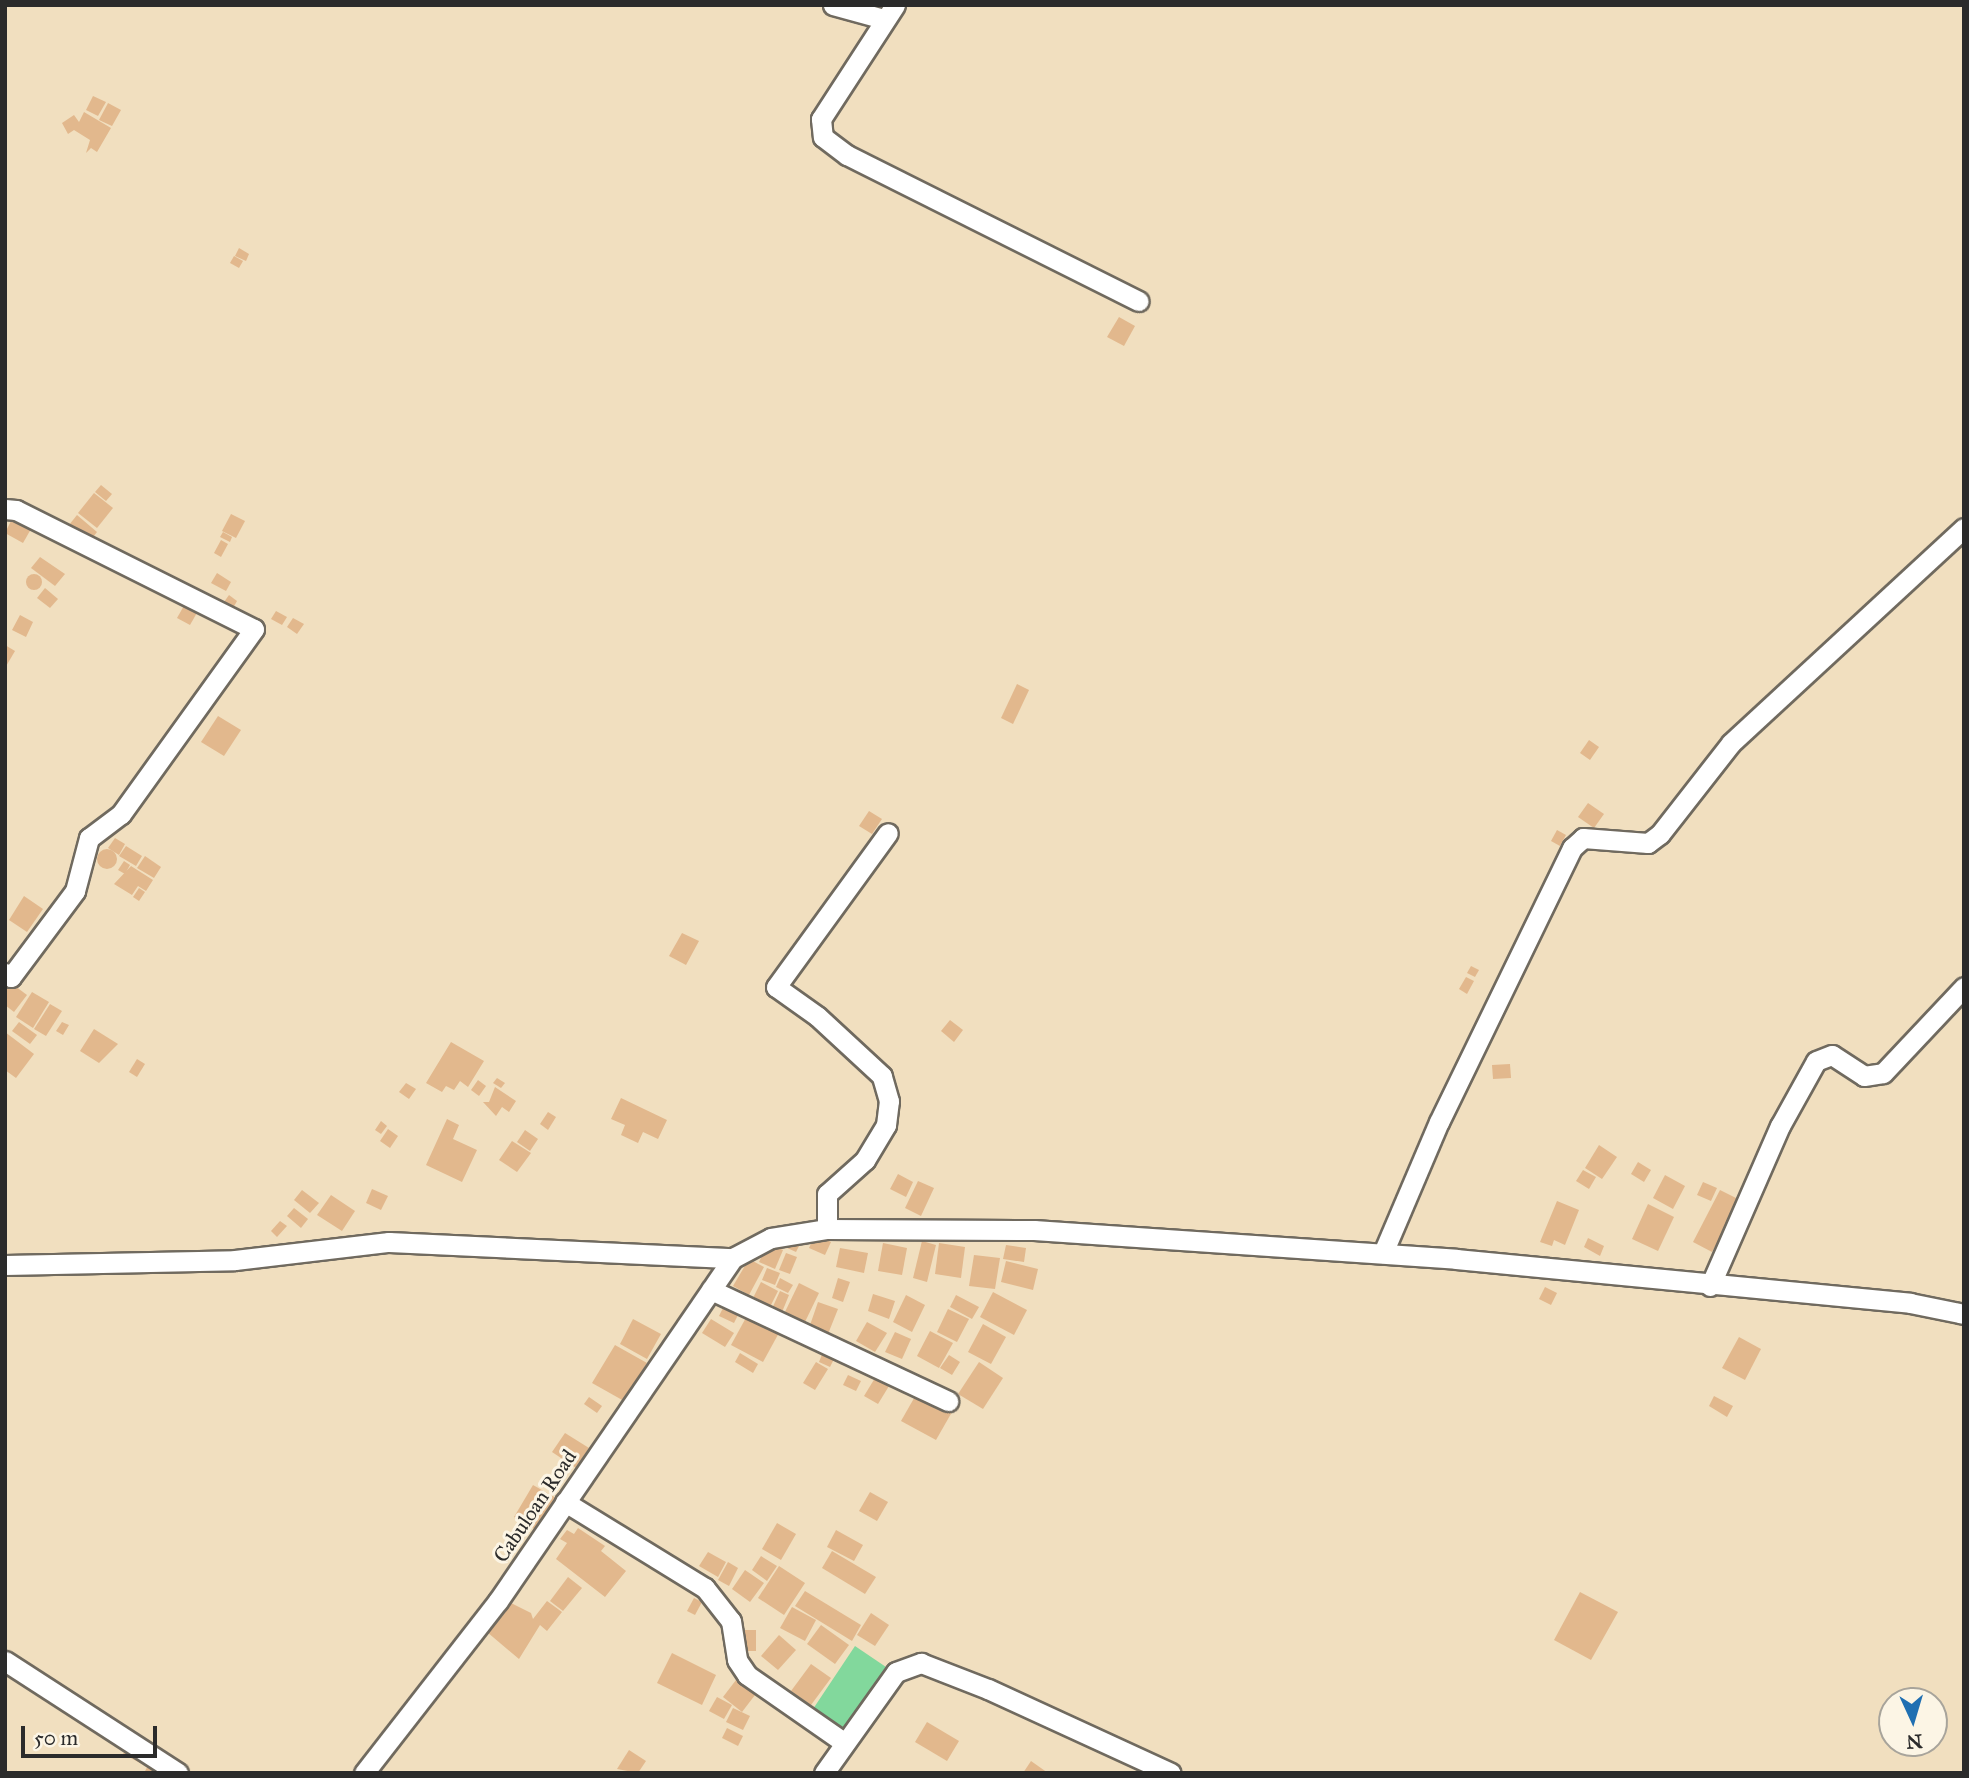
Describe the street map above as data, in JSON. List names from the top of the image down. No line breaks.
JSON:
{"streets":{"street":["Cabuloan Road"]},"scale_bar":"50 m","north":"bottom"}
